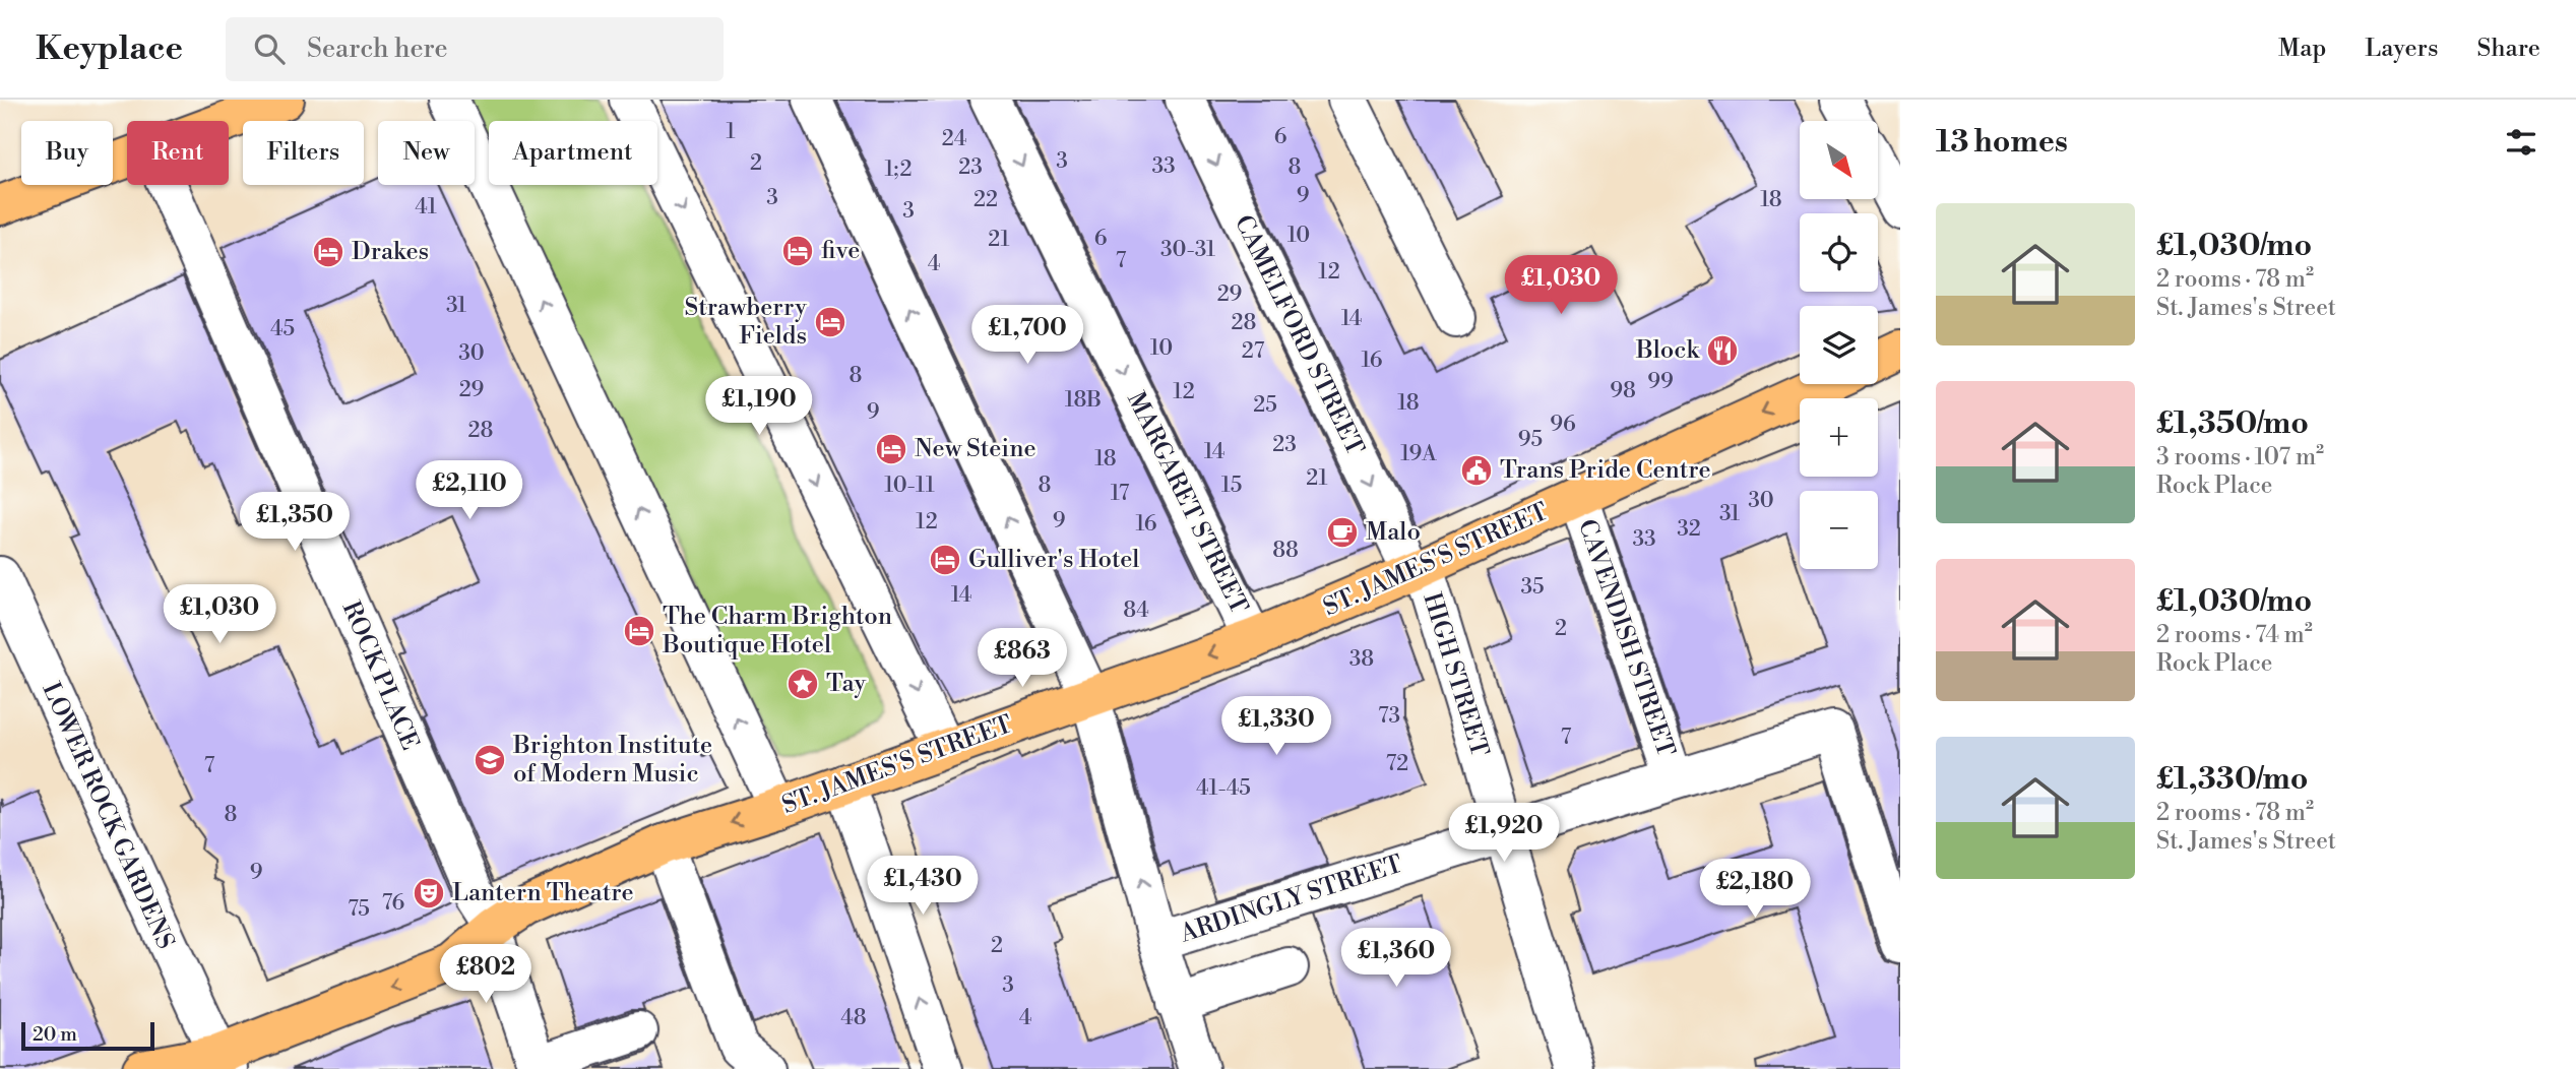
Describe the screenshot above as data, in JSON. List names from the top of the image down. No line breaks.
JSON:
{"streets":{"main road":["ST. JAMES'S STREET"],"street":["CAMELFORD STREET","MARGARET STREET","CAVENDISH STREET","HIGH STREET","ROCK PLACE","LOWER ROCK GARDENS","ARDINGLY STREET"]},"crossings":[["CAMELFORD STREET","ST. JAMES'S STREET"],["CAMELFORD STREET","HIGH STREET"],["MARGARET STREET","ST. JAMES'S STREET"],["ST. JAMES'S STREET","CAVENDISH STREET"],["ST. JAMES'S STREET","HIGH STREET"],["ST. JAMES'S STREET","ROCK PLACE"],["ST. JAMES'S STREET","LOWER ROCK GARDENS"],["CAVENDISH STREET","ARDINGLY STREET"],["HIGH STREET","ARDINGLY STREET"]],"one_way":["ST. JAMES'S STREET"],"places":{"hotel":["five","Drakes","Strawberry Fields","New Steine","Gulliver's Hotel","The Charm Brighton Boutique Hotel"],"restaurant":["Block"],"public building":["Trans Pride Centre"],"cafe":["Malo"],"place":["Tay"],"school or university":["Brighton Institute of Modern Music"],"theatre":["Lantern Theatre"]},"house_numbers":["1","6","24","3","2","33","23","8","1;2","9","3","22","18","41","3","10","6","21","30-31","7","4","12","29","31","14","28","45","10","27","30","16","8","99","29","98","12","18B","18","25","9","96","28","95","23","14","19A","18","21","10-11","8","15","17","30","31","9","12","16","32","33","88","35","14","84","2","38","73","7","72","7","41-45","8","9","76","75","2","3","48","4"],"scale_bar":"20 m","north":"bottom right","page":{"header":"Keyplace","search":"Search here","nav":["Map","Layers","Share"],"heading":"13 homes","map_buttons":["+","−"],"chip":["Buy","Rent","Filters","New","Apartment"],"list":[{"name":"£1,030/mo","note":"2 rooms · 78 m² · St. James's Street"},{"name":"£1,350/mo","note":"3 rooms · 107 m² · Rock Place"},{"name":"£1,030/mo","note":"2 rooms · 74 m² · Rock Place"},{"name":"£1,330/mo","note":"2 rooms · 78 m² · St. James's Street"}],"price":["£1,030","£1,700","£1,190","£2,110","£1,350","£1,030","£863","£1,330","£1,920","£1,430","£2,180","£1,360","£802"],"scale":"20 m"}}
